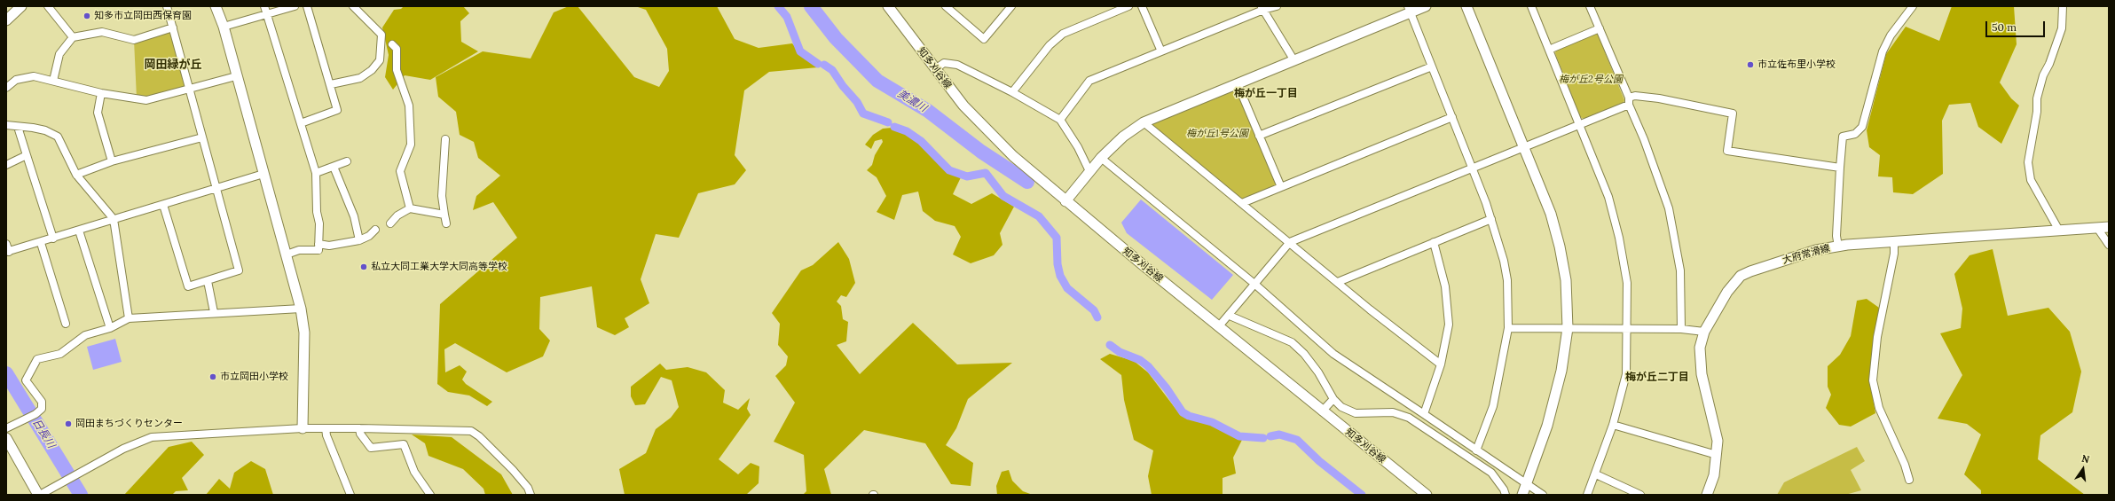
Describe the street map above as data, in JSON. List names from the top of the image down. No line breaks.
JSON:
{"streets":{"street":["知多刈谷線","大府常滑線"]},"districts":["岡田緑が丘","梅が丘一丁目","梅が丘二丁目"],"water":["美濃川","日長川"],"parks":["梅が丘2号公園","梅が丘1号公園"],"places":["知多市立岡田西保育園","市立佐布里小学校","私立大同工業大学大同高等学校","市立岡田小学校","岡田まちづくりセンター"],"scale_bar":"50 m","north":"top"}
